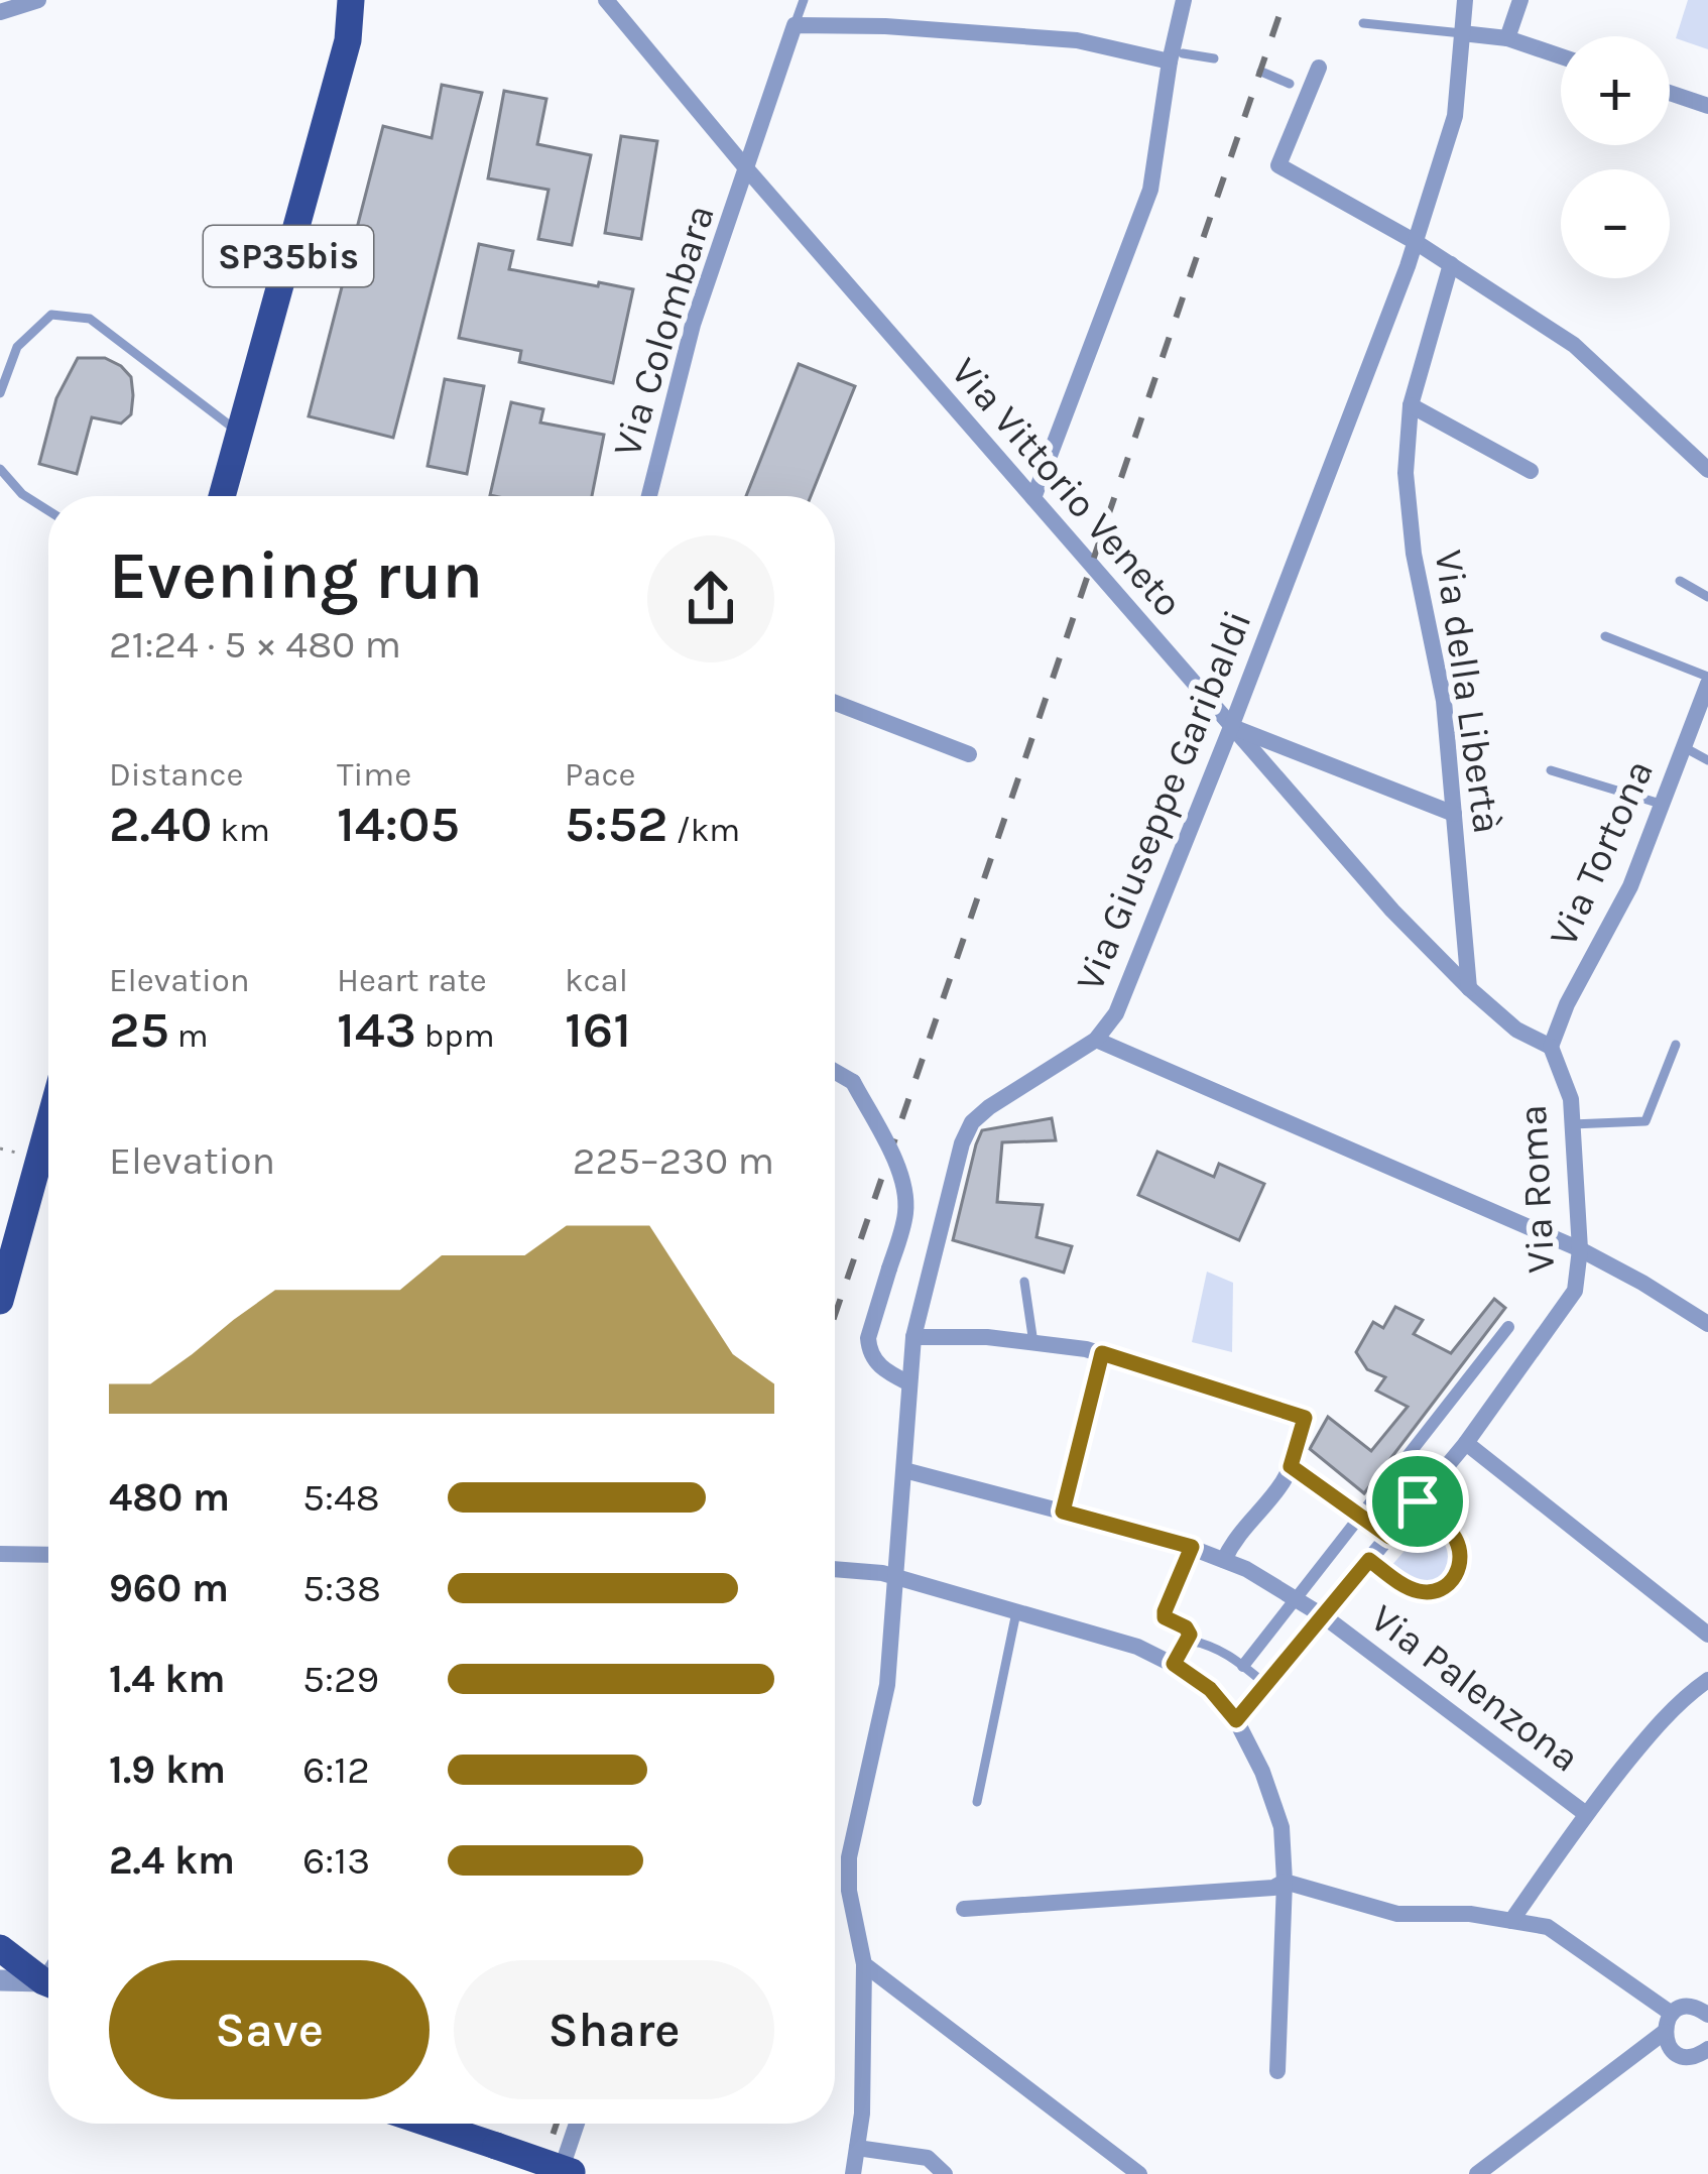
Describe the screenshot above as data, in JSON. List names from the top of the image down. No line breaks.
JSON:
{"streets":{"main road":["SP35bis"],"street":["Via Colombara","Via Vittorio Veneto","Via della Libertà","Via Giuseppe Garibaldi","Via Tortona","Via Roma","Via Palenzona"]},"crossings":[["Via Colombara","Via Vittorio Veneto"],["Via Vittorio Veneto","Via della Libertà"],["Via Vittorio Veneto","Via Giuseppe Garibaldi"],["Via Vittorio Veneto","Via Tortona"],["Via Vittorio Veneto","Via Roma"],["Via Giuseppe Garibaldi","Via Palenzona"],["Via Tortona","Via Roma"],["Via Roma","Via Palenzona"]],"page":{"map_buttons":["+","−"],"heading":["Evening run","21:24 · 5 × 480 m"],"stats":[["Distance","2.40 km"],["Time","14:05"],["Pace","5:52 /km"],["Elevation","25 m"],["Heart rate","143 bpm"],["kcal","161"]],"chart":["Elevation","225–230 m"],"list":[{"name":"480 m","note":"5:48"},{"name":"960 m","note":"5:38"},{"name":"1.4 km","note":"5:29"},{"name":"1.9 km","note":"6:12"},{"name":"2.4 km","note":"6:13"}],"buttons":["Save","Share"]}}
